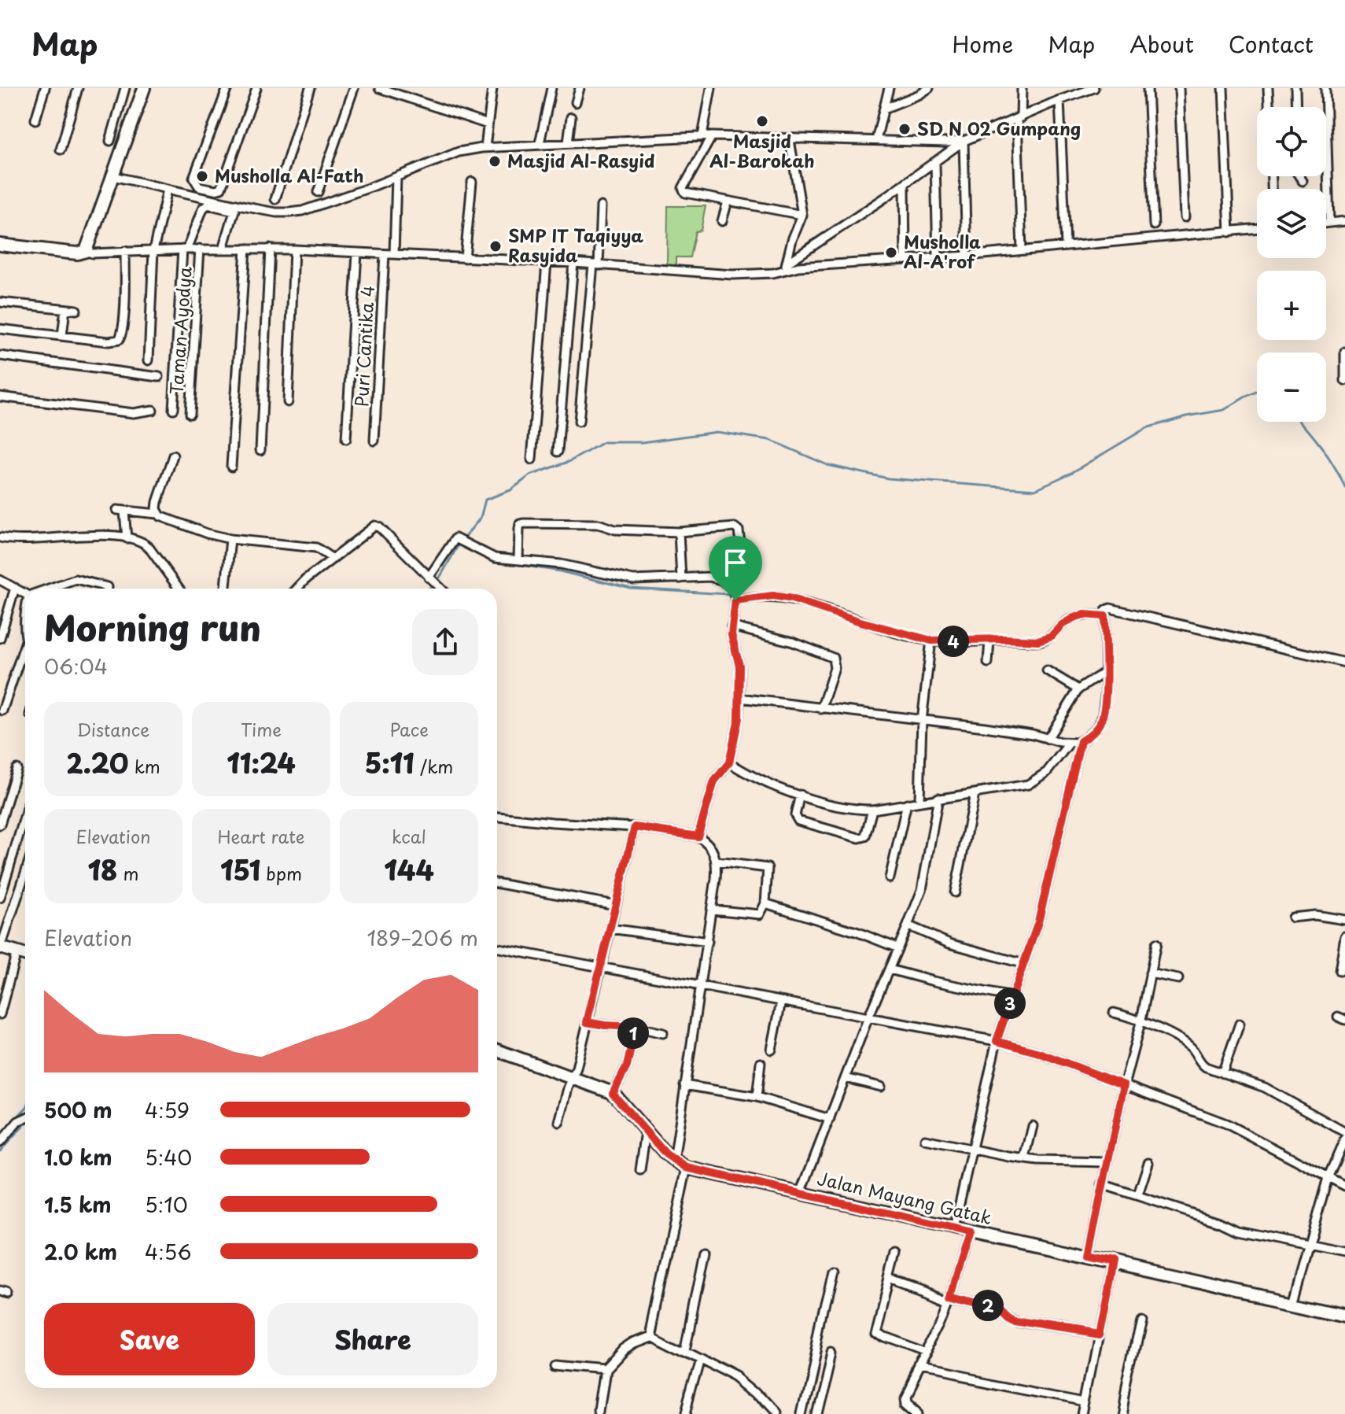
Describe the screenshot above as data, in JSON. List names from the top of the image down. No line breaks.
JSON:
{"streets":{"street":["Taman Ayodya","Puri Cantika 4","Jalan Mayang Gatak"]},"places":["Masjid Al-Barokah","SD N 02 Gumpang","Masjid Al-Rasyid","Musholla Al-Fath","SMP IT Taqiyya Rasyida","Musholla Al-A'rof"],"page":{"header":"Map","nav":["Home","Map","About","Contact"],"map_buttons":["+","−"],"heading":["Morning run","06:04"],"pins":["4","3","1","2"],"stats":[["Distance","2.20 km"],["Time","11:24"],["Pace","5:11 /km"],["Elevation","18 m"],["Heart rate","151 bpm"],["kcal","144"]],"chart":["Elevation","189–206 m"],"list":[{"name":"500 m","note":"4:59"},{"name":"1.0 km","note":"5:40"},{"name":"1.5 km","note":"5:10"},{"name":"2.0 km","note":"4:56"}],"buttons":["Save","Share"]}}
